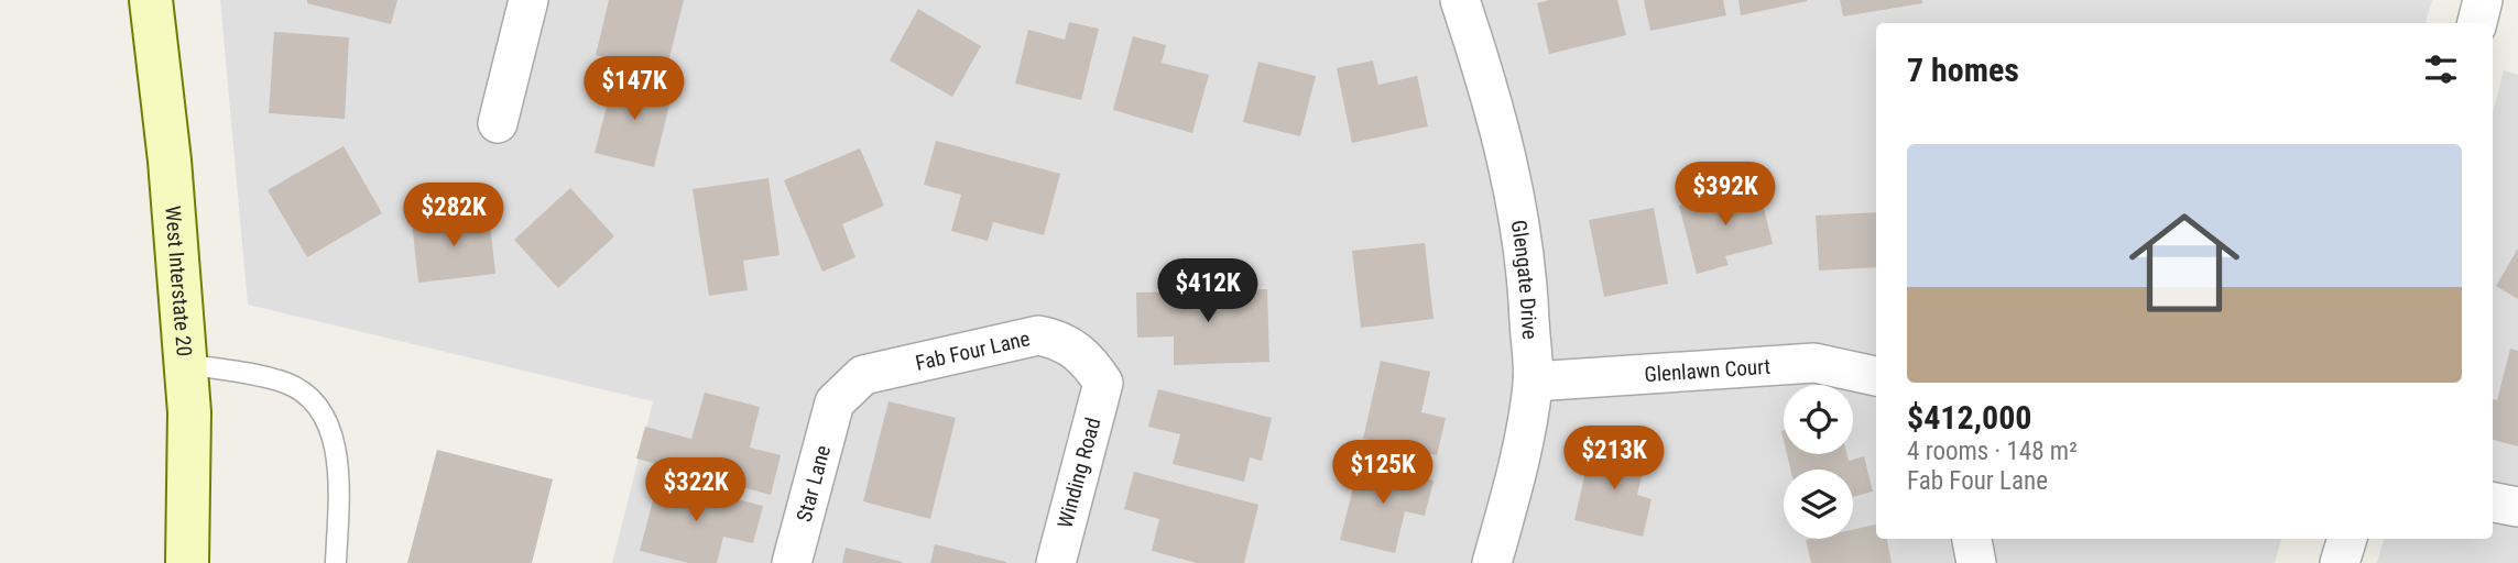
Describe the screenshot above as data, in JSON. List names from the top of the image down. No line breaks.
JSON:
{"streets":{"main road":["West Interstate 20"],"street":["Glengate Drive","Fab Four Lane","Glenlawn Court","Winding Road","Star Lane"]},"crossings":[["Glengate Drive","Glenlawn Court"],["Fab Four Lane","Winding Road"],["Fab Four Lane","Star Lane"]],"page":{"heading":"7 homes","price":["$147K","$392K","$282K","$412K","$213K","$125K","$322K"],"list":[{"name":"$412,000","note":"4 rooms · 148 m² · Fab Four Lane"}]}}
